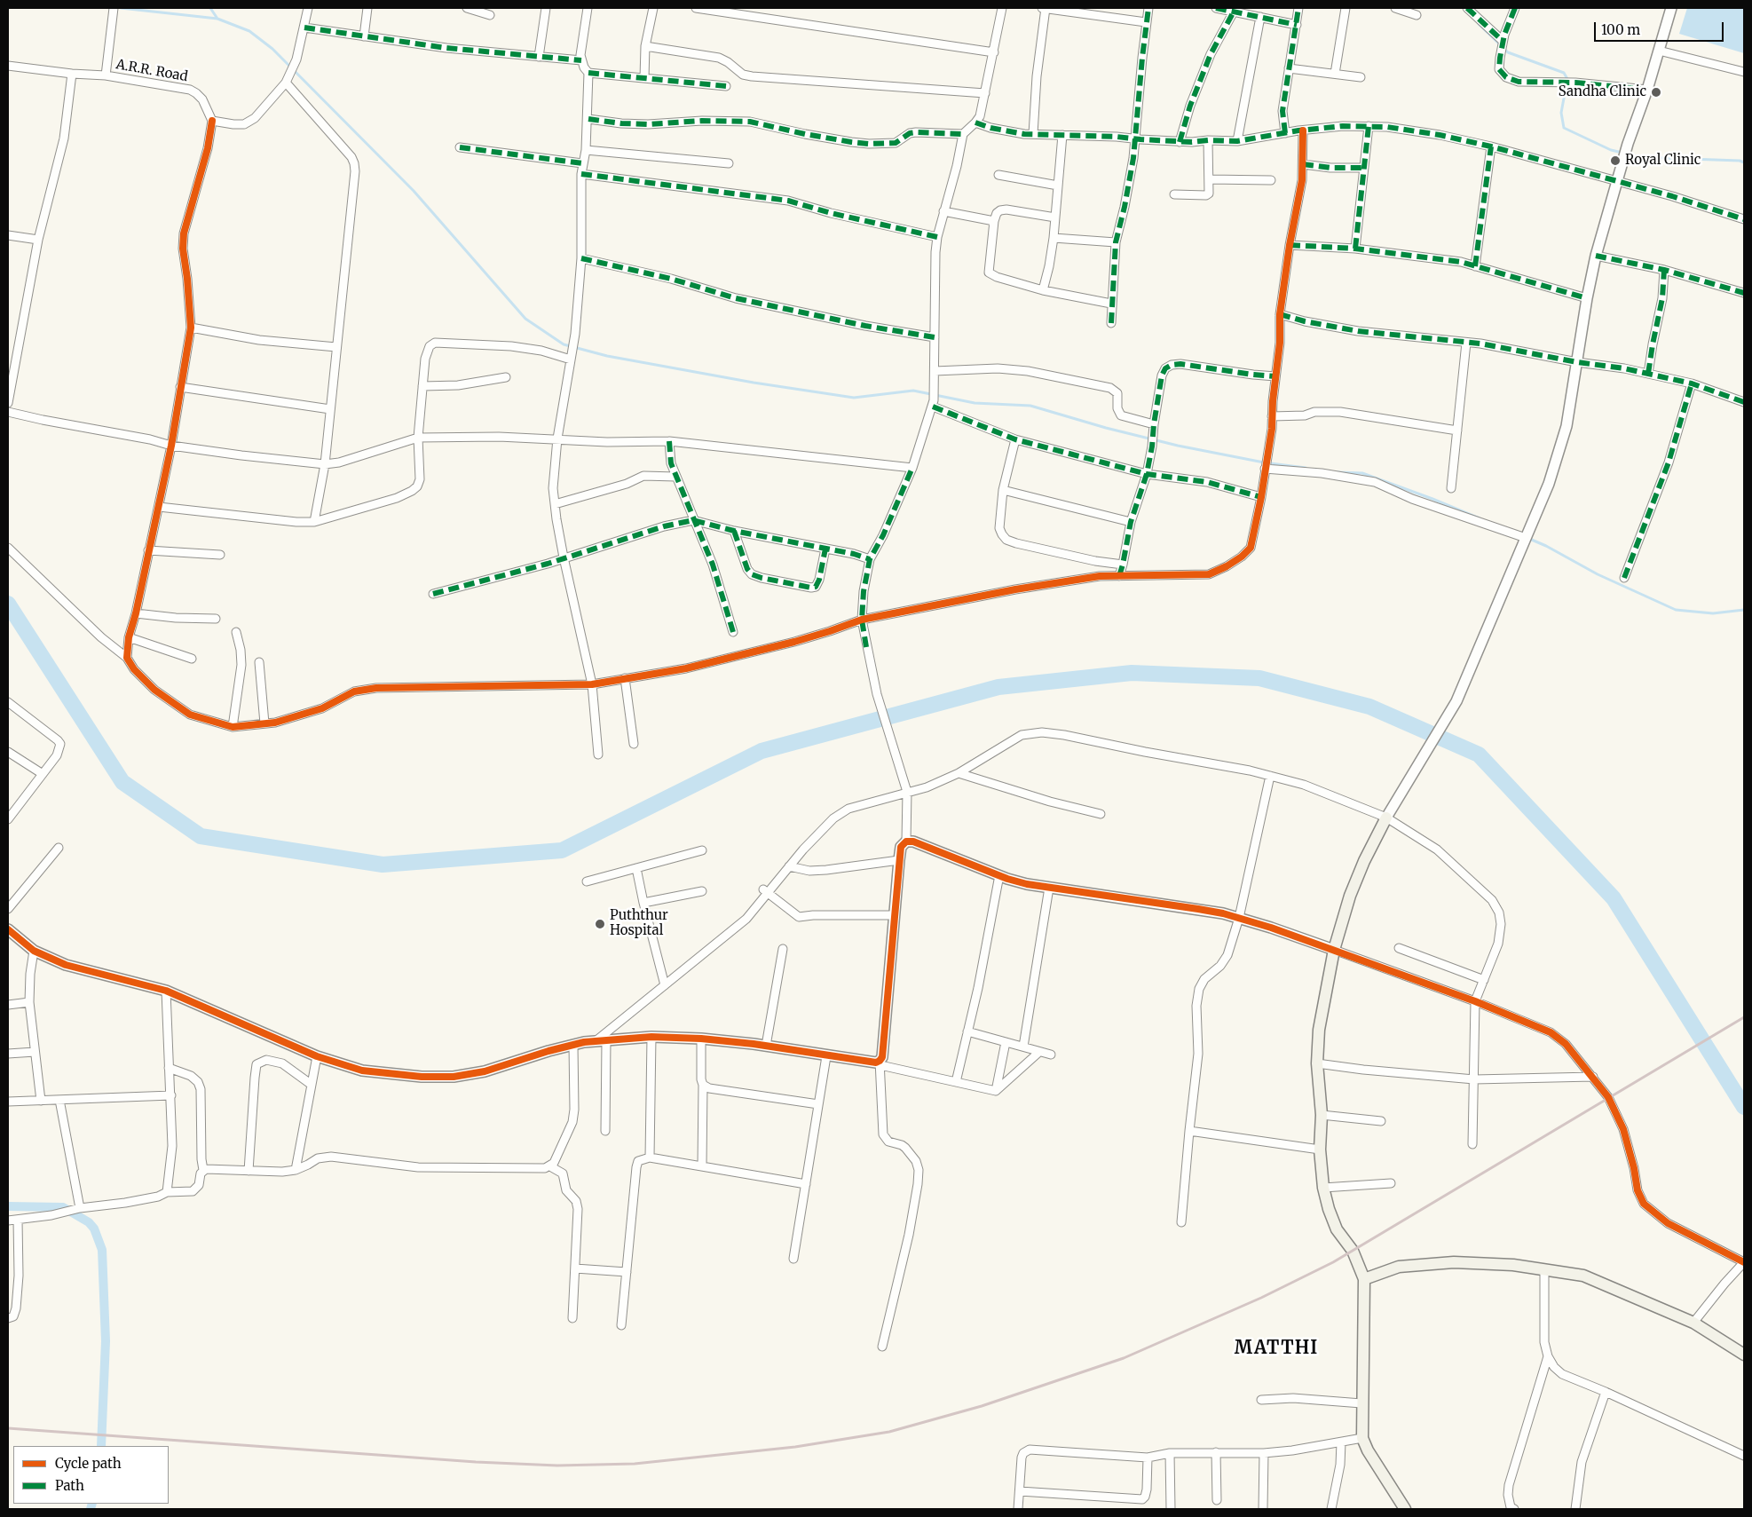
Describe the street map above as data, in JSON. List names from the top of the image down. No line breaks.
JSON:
{"streets":{"street":["A.R.R. Road"]},"districts":["MATTHI"],"places":["Sandha Clinic","Royal Clinic","Puththur Hospital"],"legend":["Cycle path","Path"],"scale_bar":"100 m"}
